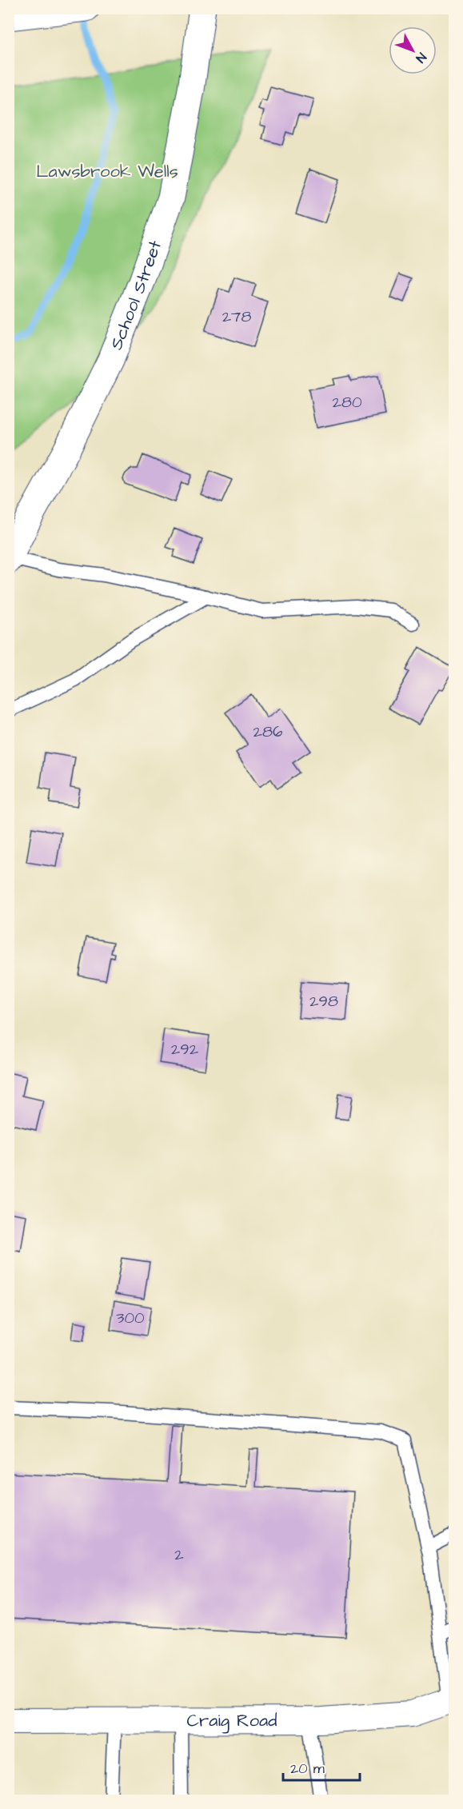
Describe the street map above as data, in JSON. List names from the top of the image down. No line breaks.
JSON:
{"streets":{"street":["School Street","Craig Road"]},"parks":["Lawsbrook Wells"],"house_numbers":["278","280","286","298","292","300","2"],"scale_bar":"20 m","north":"bottom right"}
